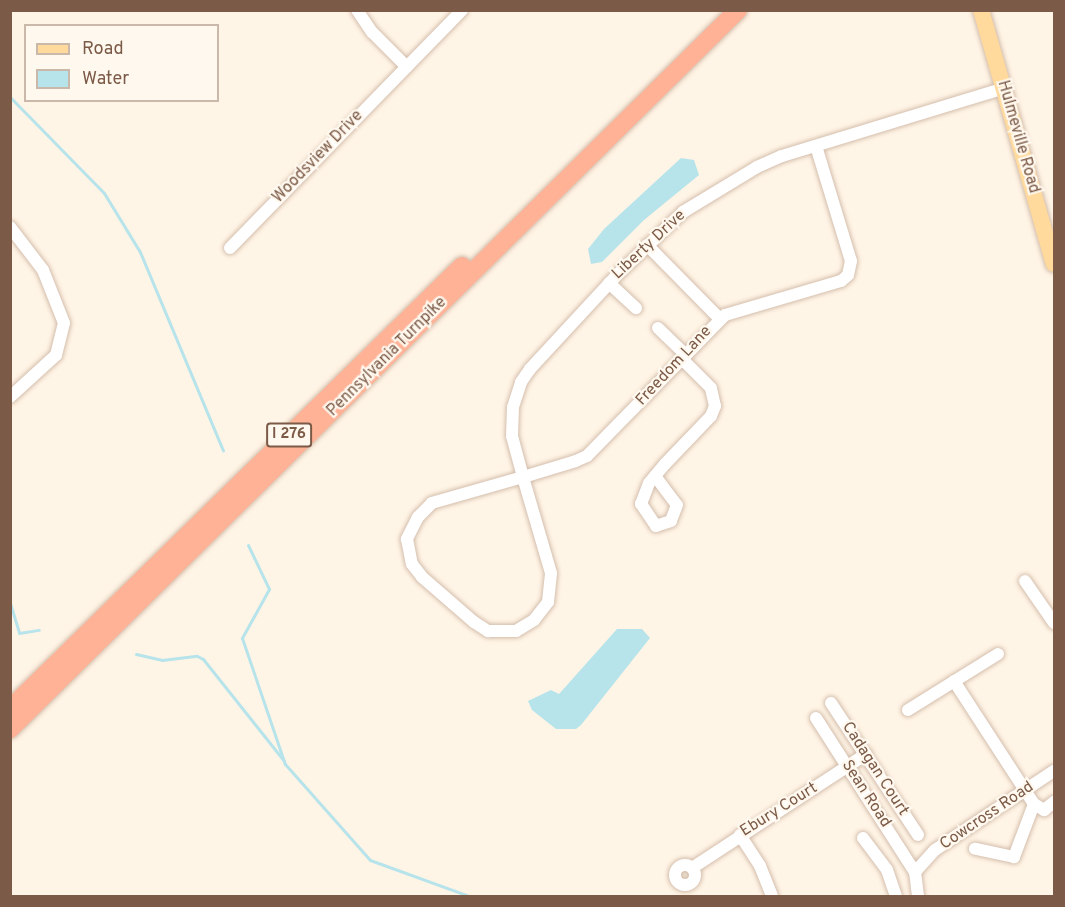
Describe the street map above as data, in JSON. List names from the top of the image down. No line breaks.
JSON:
{"streets":{"highway":["Pennsylvania Turnpike","I 276"],"main road":["Hulmeville Road"],"street":["Woodsview Drive","Liberty Drive","Freedom Lane","Cadagan Court","Sean Road","Ebury Court","Cowcross Road"]},"crossings":[["Hulmeville Road","Liberty Drive"],["Liberty Drive","Freedom Lane"],["Cadagan Court","Ebury Court"],["Sean Road","Ebury Court"],["Sean Road","Cowcross Road"]],"legend":["Road","Water"]}
